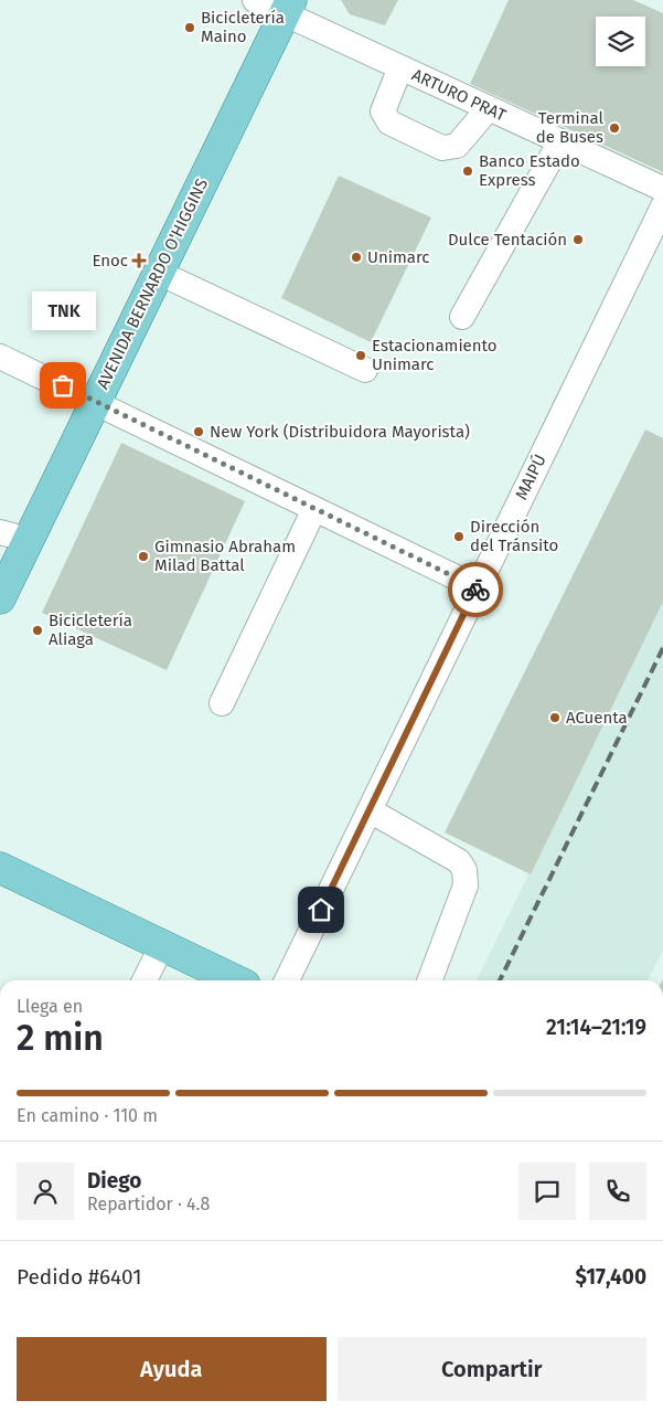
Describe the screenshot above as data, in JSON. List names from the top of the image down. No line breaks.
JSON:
{"streets":{"main road":["AVENIDA BERNARDO O'HIGGINS"],"street":["ARTURO PRAT","MAIPÚ"]},"crossings":[["ARTURO PRAT","AVENIDA BERNARDO O'HIGGINS"]],"places":{"other":["Bicicletería Maino","Terminal de Buses","Banco Estado Express","Dulce Tentación","Unimarc","Estacionamiento Unimarc","TNK","New York (Distribuidora Mayorista)","Dirección del Tránsito","Gimnasio Abraham Milad Battal","Bicicletería Aliaga","ACuenta"],"health":["Enoc"]},"page":{"bubble":"TNK","heading":["2 min","Llega en","21:14–21:19"],"panel":["Diego","Repartidor · 4.8","Pedido #6401","$17,400"],"bar":"En camino · 110 m","buttons":["Ayuda","Compartir"]}}
